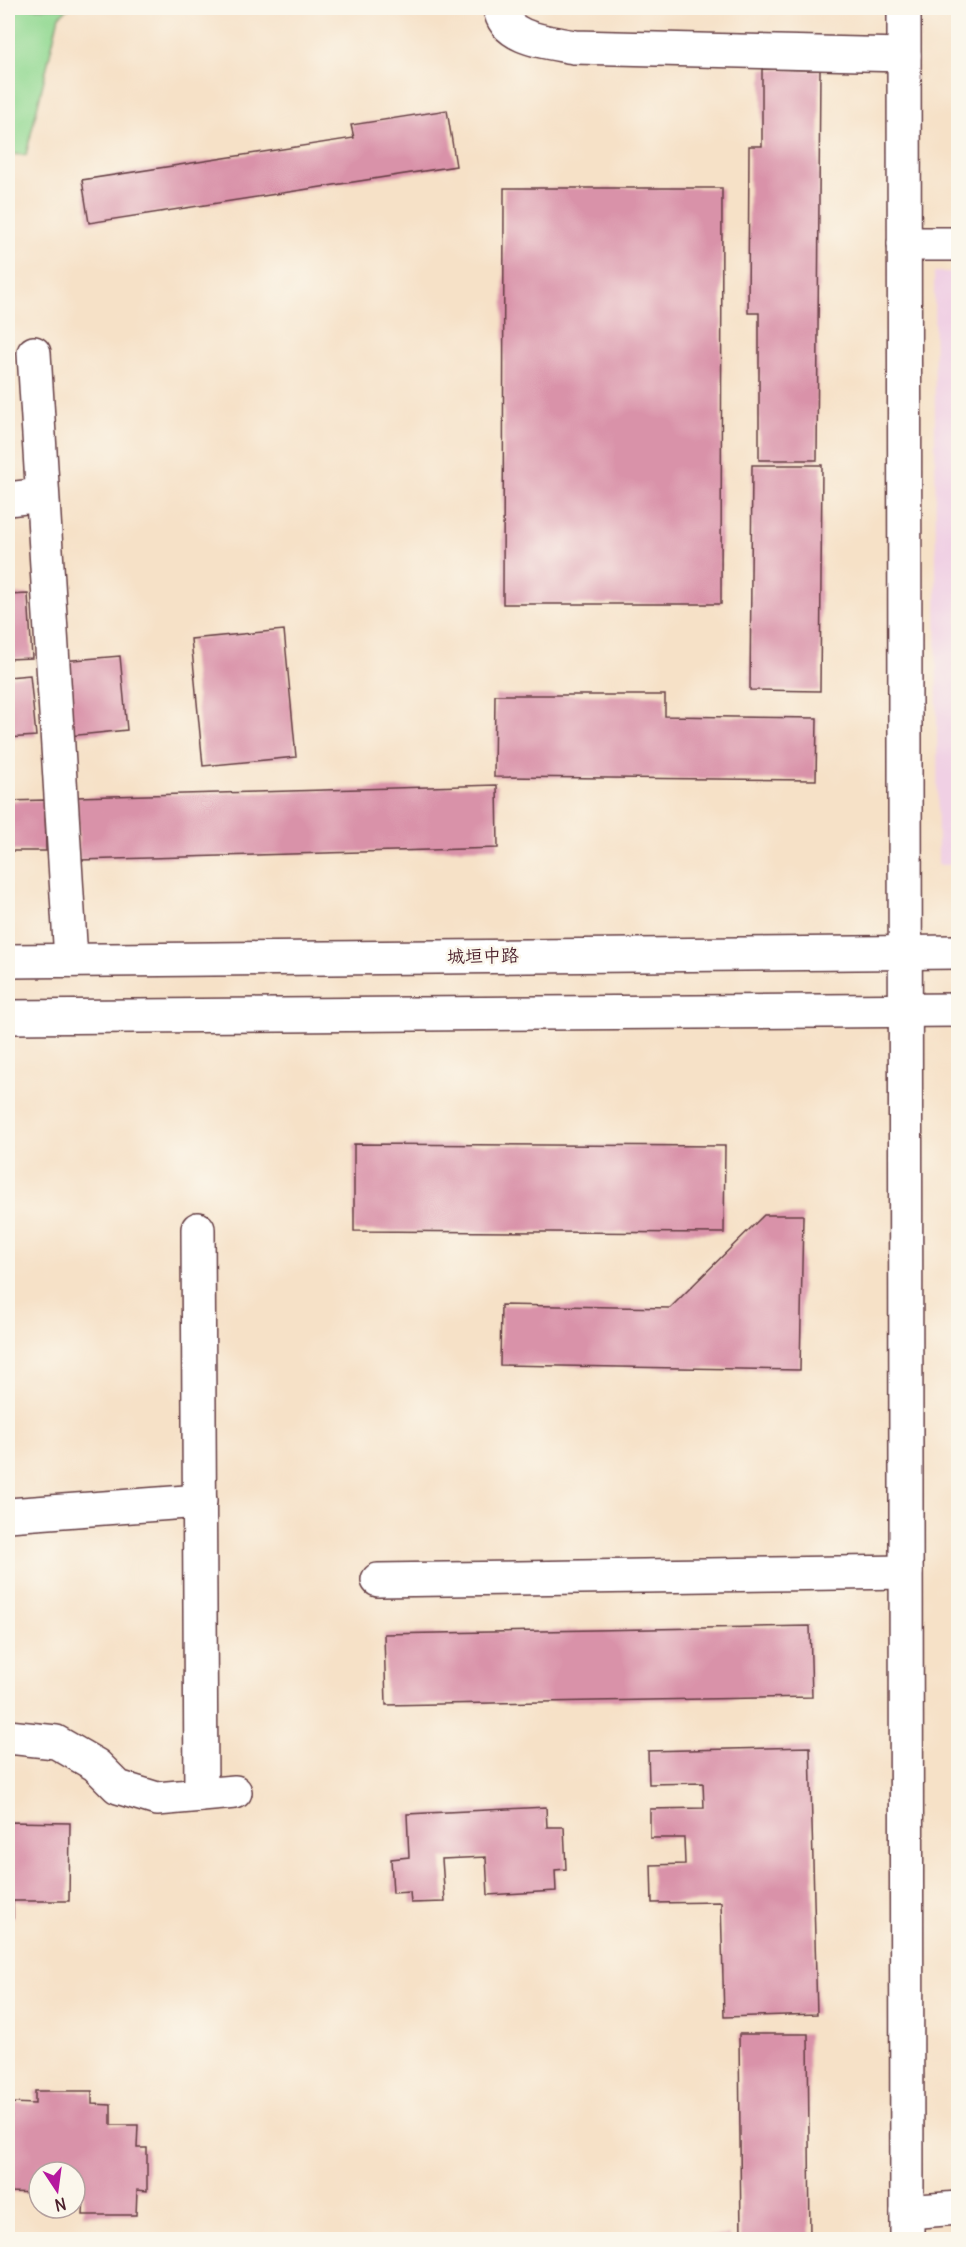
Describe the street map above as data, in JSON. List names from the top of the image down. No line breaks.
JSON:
{"streets":{"street":["城垣中路"]},"north":"bottom"}
